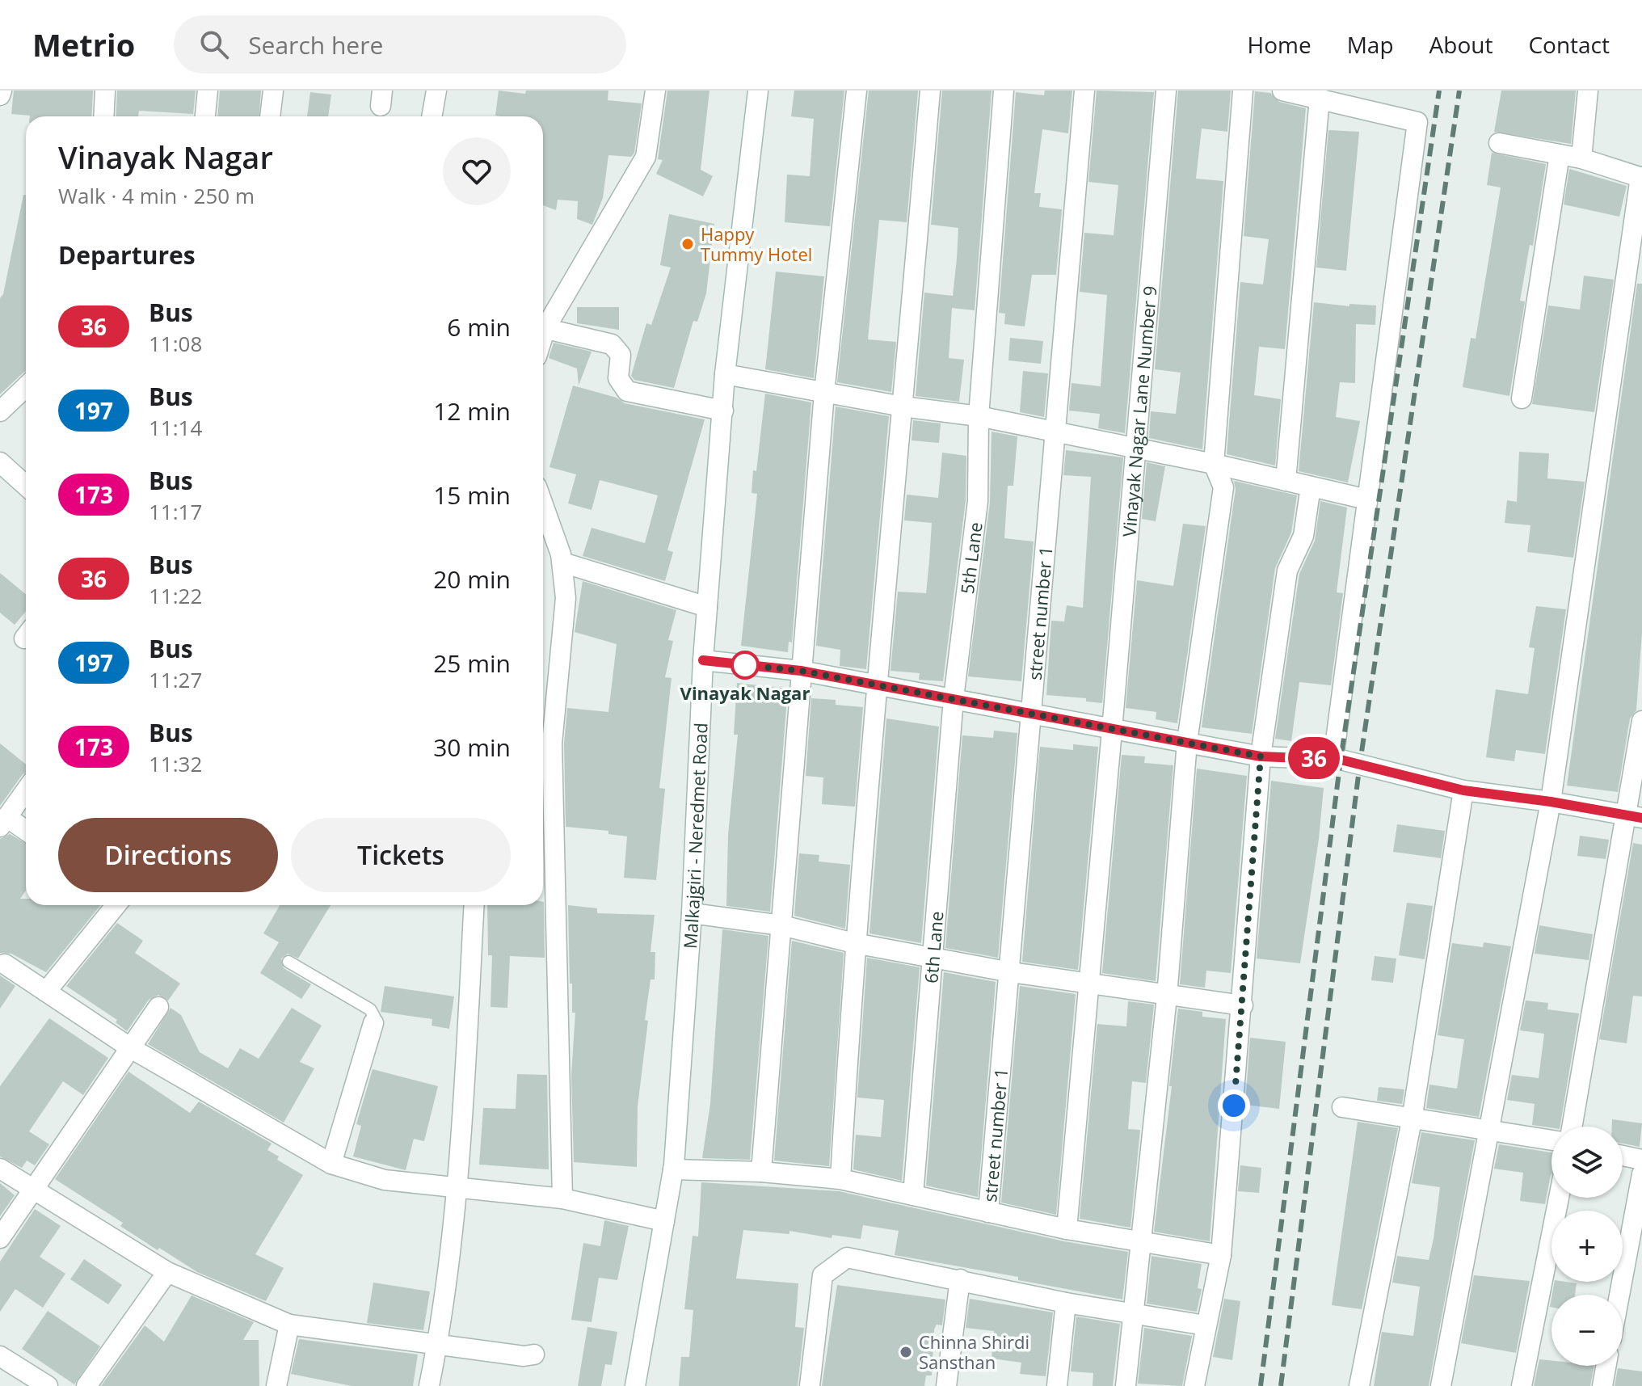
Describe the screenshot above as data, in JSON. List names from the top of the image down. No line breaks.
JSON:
{"streets":{"street":["Vinayak Nagar Lane Number 9","5th Lane","street number 1","Malkajgiri - Neredmet Road","6th Lane"]},"crossings":[["5th Lane","6th Lane"]],"places":["Happy Tummy Hotel","Vinayak Nagar","Chinna Shirdi Sansthan"],"lines":["bus line 36"],"page":{"header":"Metrio","search":"Search here","nav":["Home","Map","About","Contact"],"on_map":"36","heading":[["Vinayak Nagar","Walk · 4 min · 250 m"],"Departures"],"list":[{"mark":"36","name":"Bus","note":"11:08","value":"6 min"},{"mark":"197","name":"Bus","note":"11:14","value":"12 min"},{"mark":"173","name":"Bus","note":"11:17","value":"15 min"},{"mark":"36","name":"Bus","note":"11:22","value":"20 min"},{"mark":"197","name":"Bus","note":"11:27","value":"25 min"},{"mark":"173","name":"Bus","note":"11:32","value":"30 min"}],"buttons":["Directions","Tickets"],"map_buttons":["+","−"]}}
